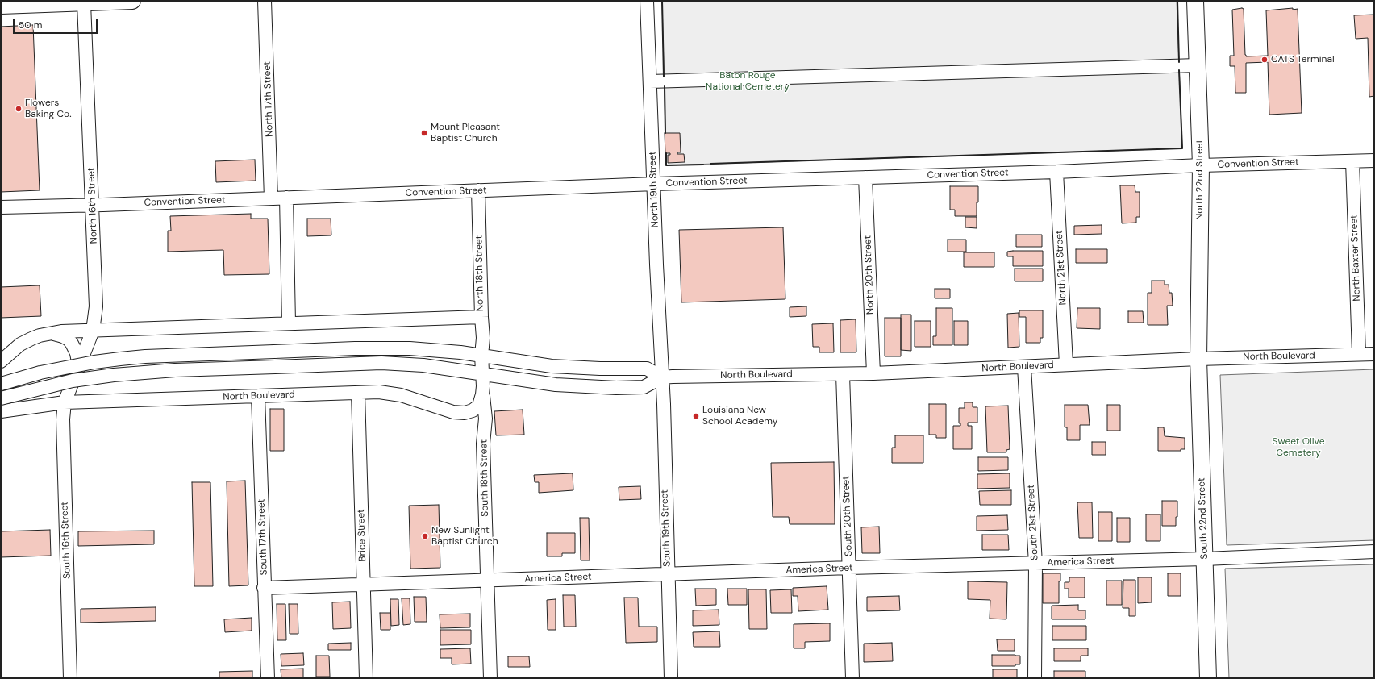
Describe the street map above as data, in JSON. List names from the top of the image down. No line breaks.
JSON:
{"streets":{"main road":["North 22nd Street","South 22nd Street"],"street":["North 17th Street","Convention Street","North 19th Street","North 16th Street","North Baxter Street","North 21st Street","North 18th Street","North 20th Street","North Boulevard","South 18th Street","South 20th Street","South 21st Street","South 19th Street","Brice Street","South 17th Street","South 16th Street","America Street"]},"crossings":[["North 17th Street","Convention Street"],["Convention Street","North 22nd Street"],["Convention Street","North 19th Street"],["Convention Street","North 16th Street"],["Convention Street","North Baxter Street"],["Convention Street","North 21st Street"],["Convention Street","North 18th Street"],["Convention Street","North 20th Street"],["North 22nd Street","North Boulevard"],["North 22nd Street","South 22nd Street"],["North 19th Street","North Boulevard"],["North 19th Street","South 19th Street"],["North 16th Street","North Boulevard"],["North 16th Street","South 16th Street"],["North Baxter Street","North Boulevard"],["North 21st Street","North Boulevard"],["North 18th Street","North Boulevard"],["North 20th Street","North Boulevard"],["North Boulevard","South 18th Street"],["North Boulevard","South 20th Street"],["North Boulevard","South 22nd Street"],["North Boulevard","South 21st Street"],["North Boulevard","South 19th Street"],["North Boulevard","Brice Street"],["North Boulevard","South 17th Street"],["North Boulevard","South 16th Street"],["South 18th Street","America Street"],["South 20th Street","America Street"],["South 22nd Street","America Street"],["South 21st Street","America Street"],["South 19th Street","America Street"],["Brice Street","America Street"],["South 17th Street","America Street"]],"parks":["Baton Rouge National Cemetery","Sweet Olive Cemetery"],"places":["CATS Terminal","Flowers Baking Co.","Mount Pleasant Baptist Church","Louisiana New School Academy","New Sunlight Baptist Church"],"scale_bar":"50 m"}
